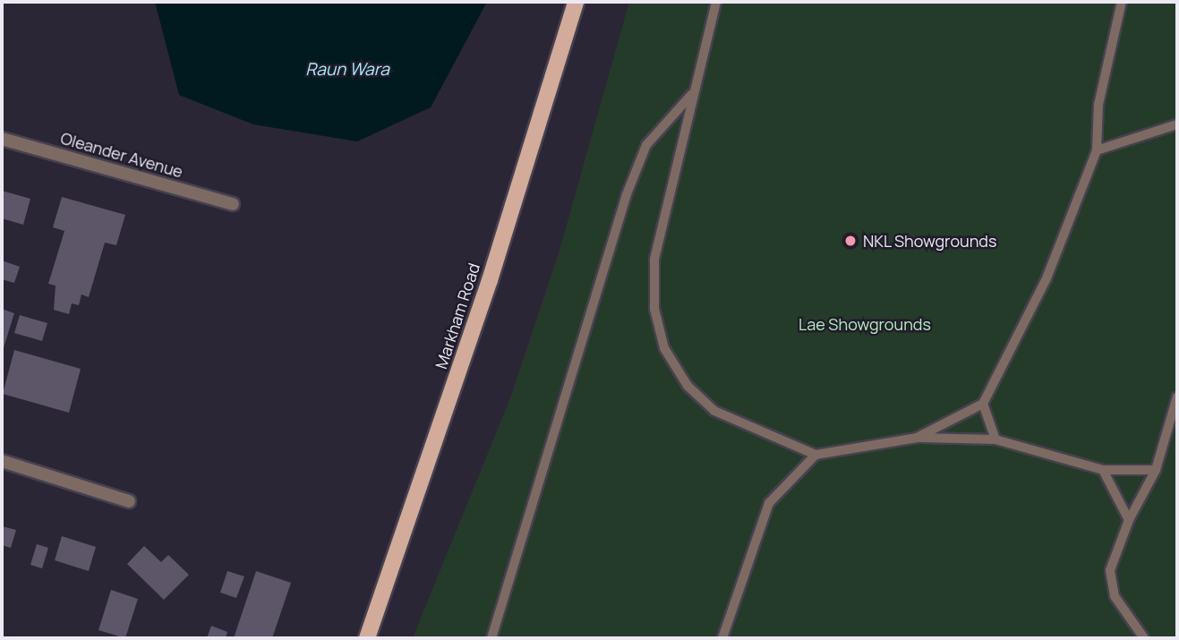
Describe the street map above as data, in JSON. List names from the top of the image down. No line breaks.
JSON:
{"streets":{"main road":["Markham Road"],"street":["Oleander Avenue"]},"water":["Raun Wara"],"parks":["Lae Showgrounds"],"places":["NKL Showgrounds"]}
